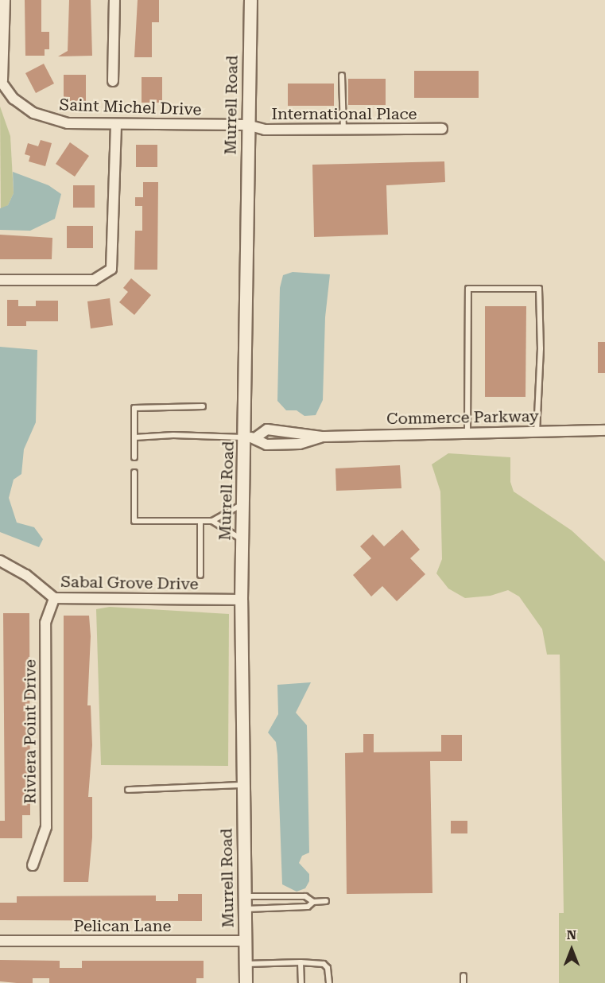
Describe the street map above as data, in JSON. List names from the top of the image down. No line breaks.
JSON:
{"streets":{"street":["Murrell Road","Saint Michel Drive","International Place","Commerce Parkway","Sabal Grove Drive","Riviera Point Drive","Pelican Lane"]},"crossings":[["Murrell Road","Saint Michel Drive"],["Murrell Road","International Place"],["Murrell Road","Commerce Parkway"],["Murrell Road","Sabal Grove Drive"],["Murrell Road","Pelican Lane"],["Saint Michel Drive","International Place"],["Sabal Grove Drive","Riviera Point Drive"]],"north":"top"}
